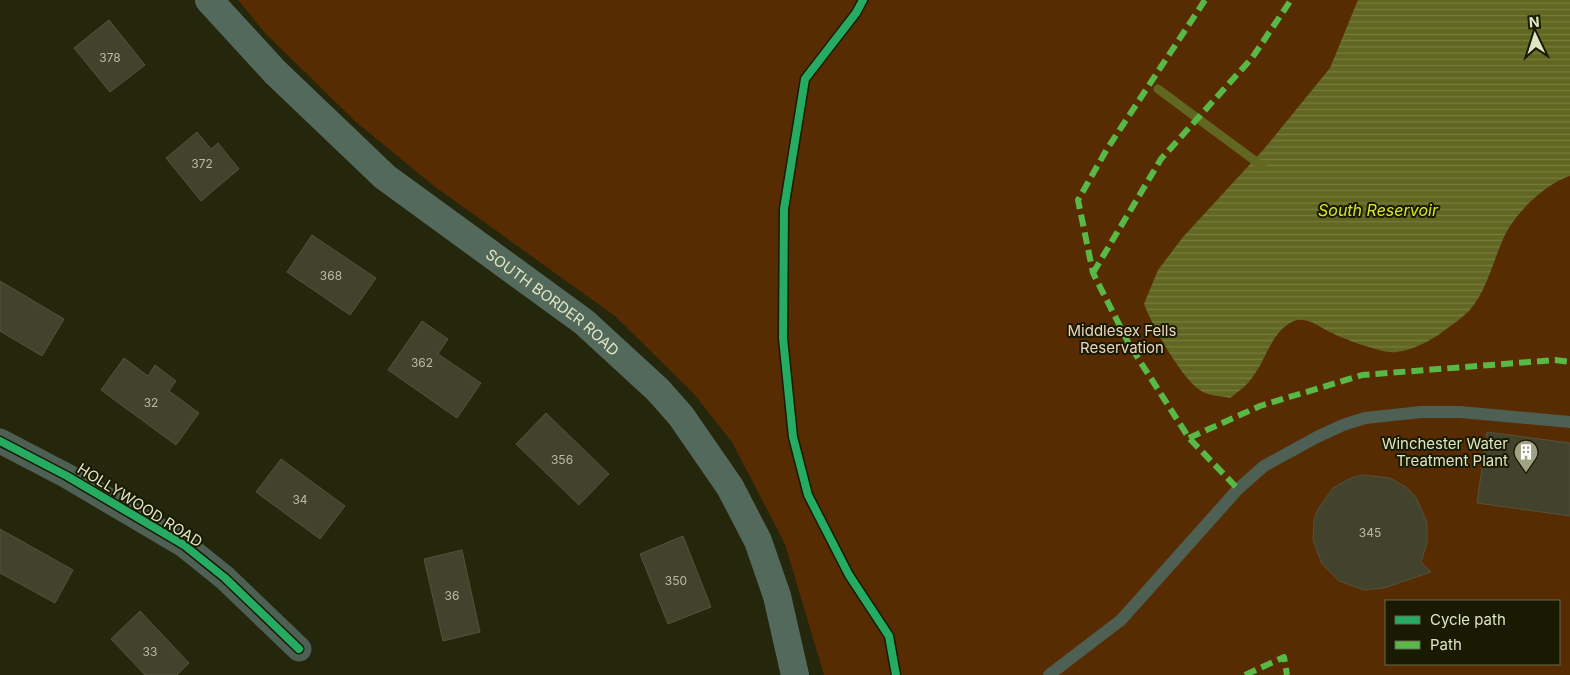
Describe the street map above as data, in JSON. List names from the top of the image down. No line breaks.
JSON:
{"streets":{"main road":["SOUTH BORDER ROAD"],"street":["HOLLYWOOD ROAD"]},"water":["South Reservoir"],"parks":["Middlesex Fells Reservation"],"places":{"building":["Winchester Water Treatment Plant"]},"house_numbers":["378","372","368","362","32","356","34","345","350","36","33"],"legend":["Cycle path","Path"],"north":"top"}
